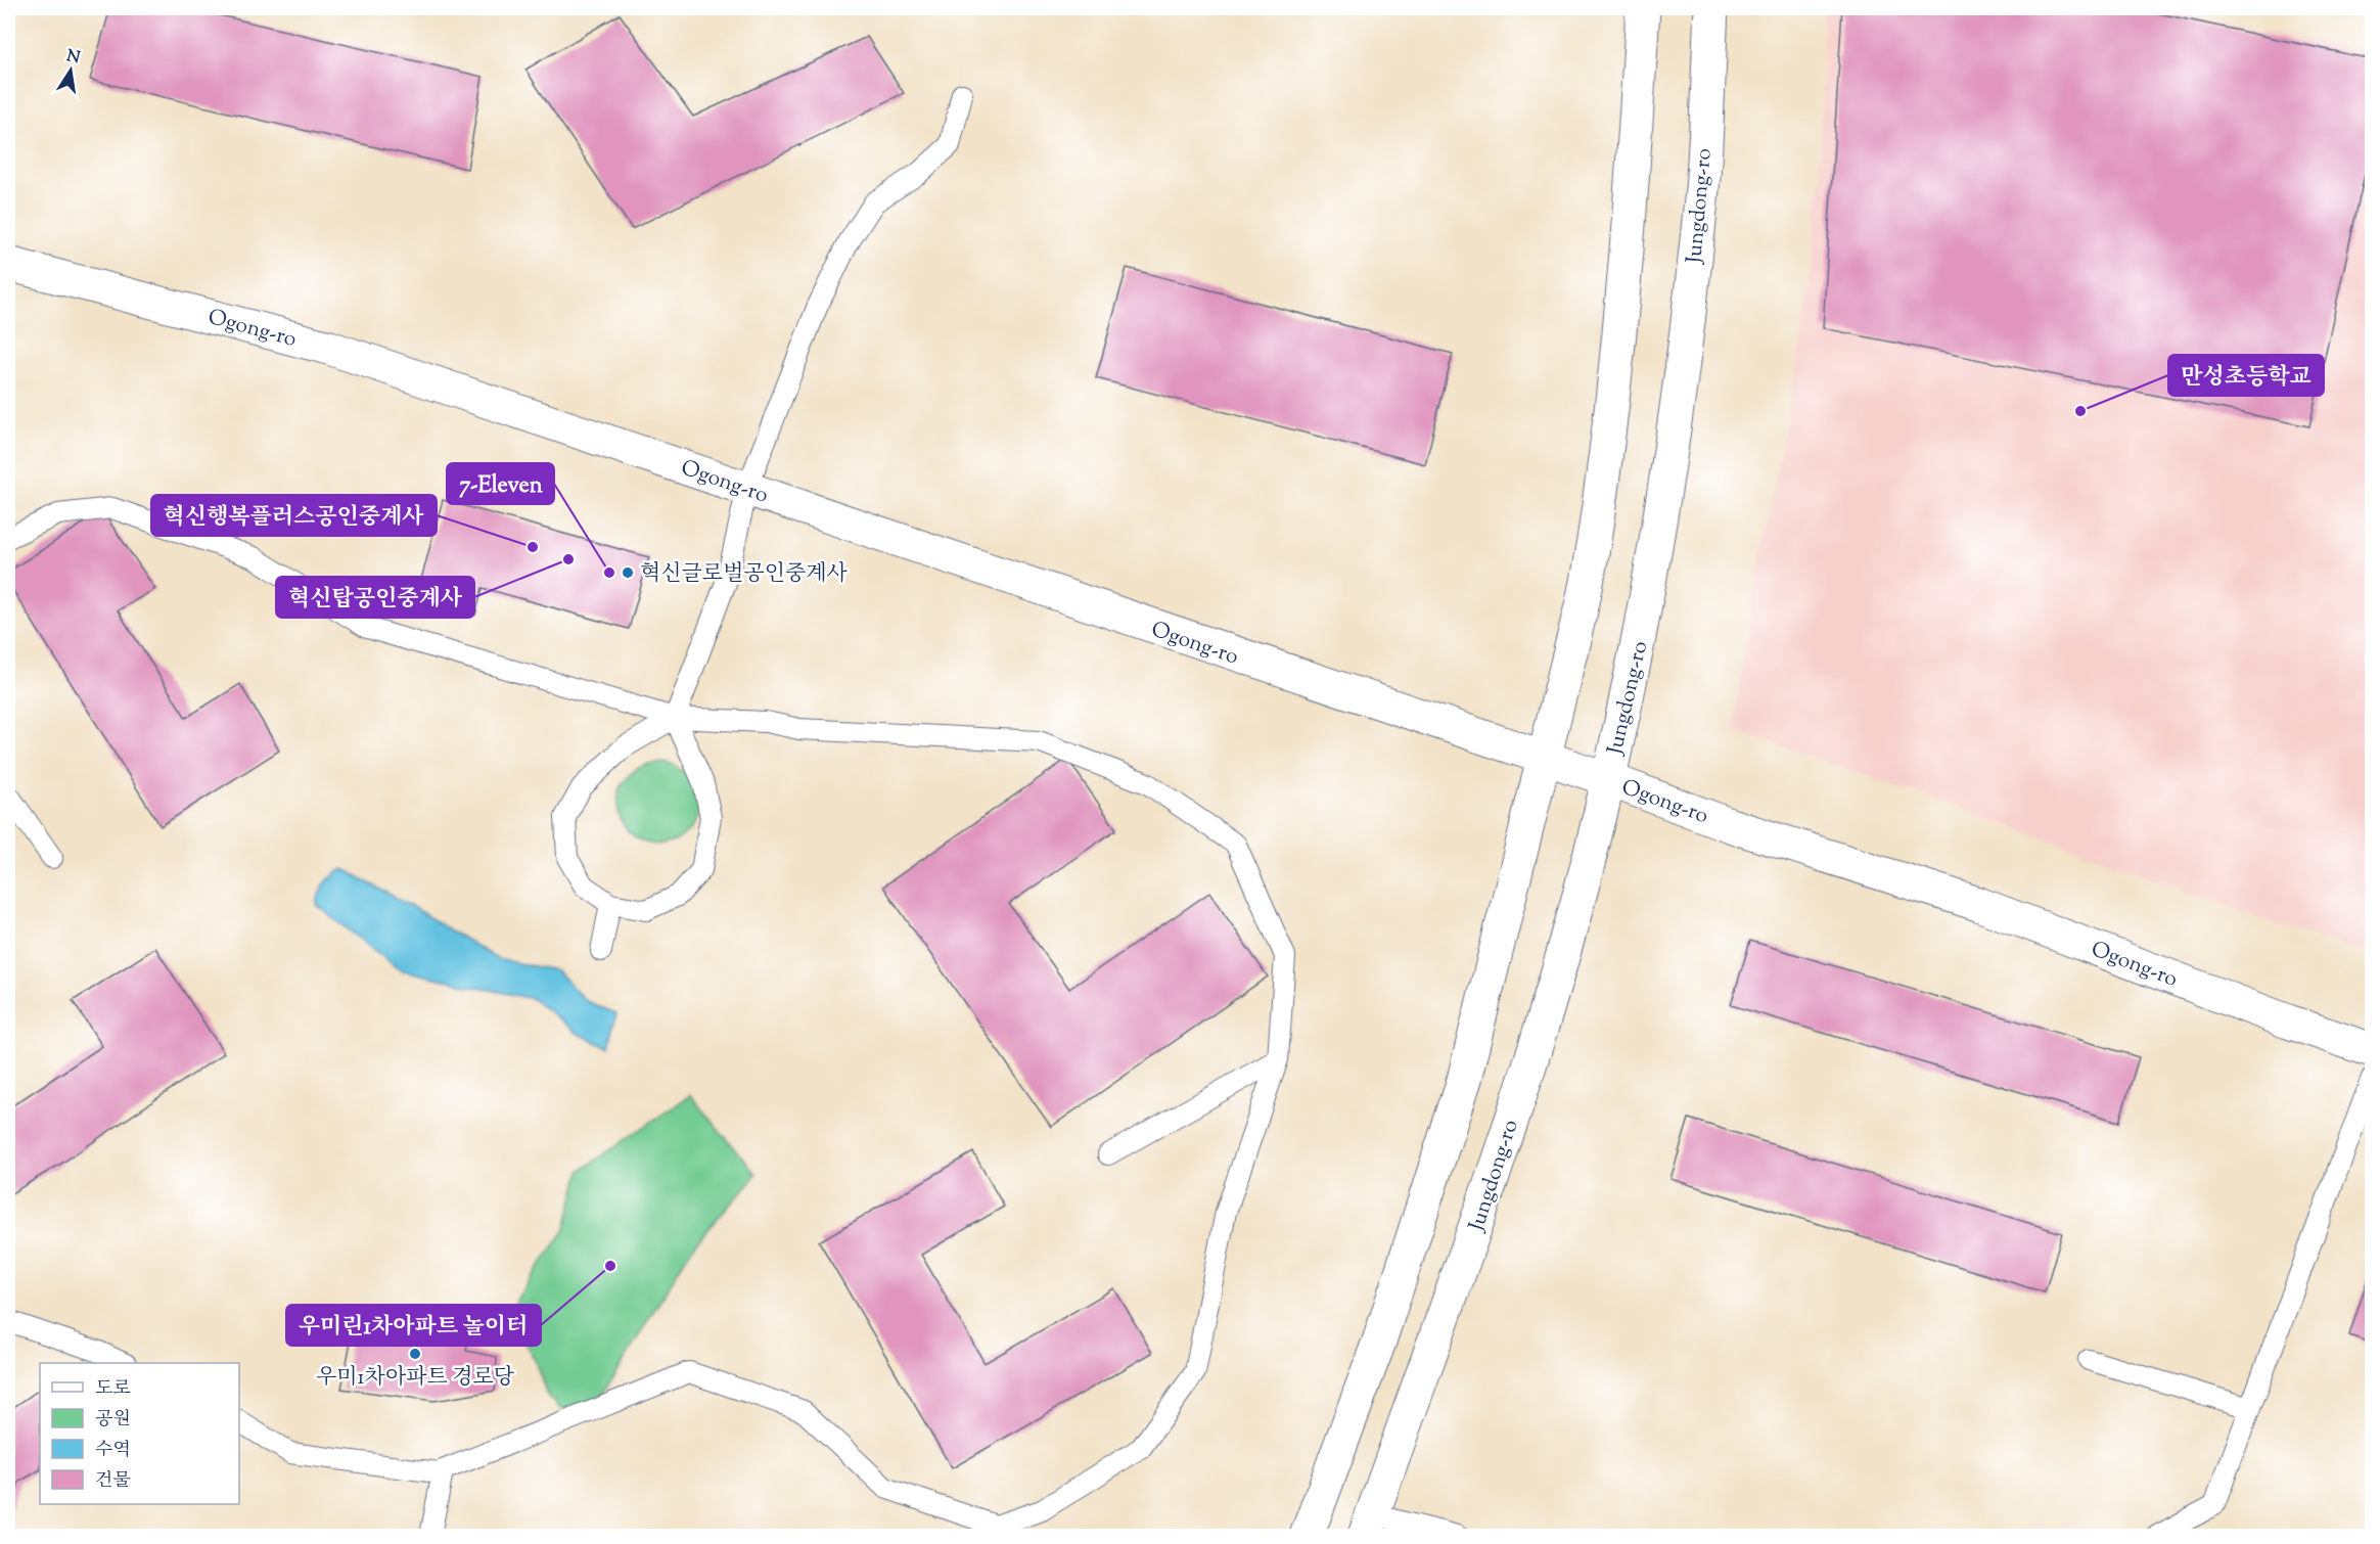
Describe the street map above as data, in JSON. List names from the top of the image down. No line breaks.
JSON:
{"streets":{"street":["Jungdong-ro","Ogong-ro"]},"crossings":[["Jungdong-ro","Ogong-ro"]],"places":["만성초등학교","혁신행복플러스공인중계사","혁신탑공인중계사","7-Eleven","혁신글로벌공인중계사","우미린1차아파트 놀이터","우미1차아파트 경로당"],"legend":["도로","공원","수역","건물"],"north":"top"}
